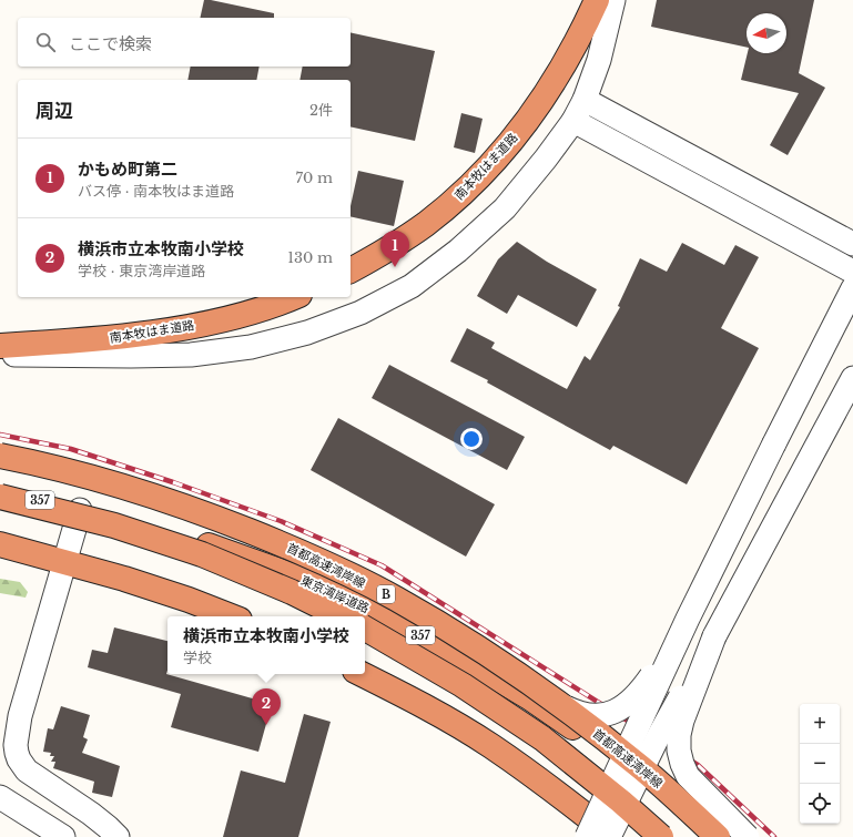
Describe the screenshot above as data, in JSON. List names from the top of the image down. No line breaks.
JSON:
{"streets":{"highway":["南本牧はま道路","357","首都高速湾岸線","東京湾岸道路","B"]},"north":"left","page":{"search":"ここで検索","heading":["周辺","2件"],"list":[{"mark":"1","name":"かもめ町第二","note":"バス停 · 南本牧はま道路","value":"70 m"},{"mark":"2","name":"横浜市立本牧南小学校","note":"学校 · 東京湾岸道路","value":"130 m"}],"pins":["1","2"],"popup":["横浜市立本牧南小学校","学校"],"map_buttons":["+","−"]}}
